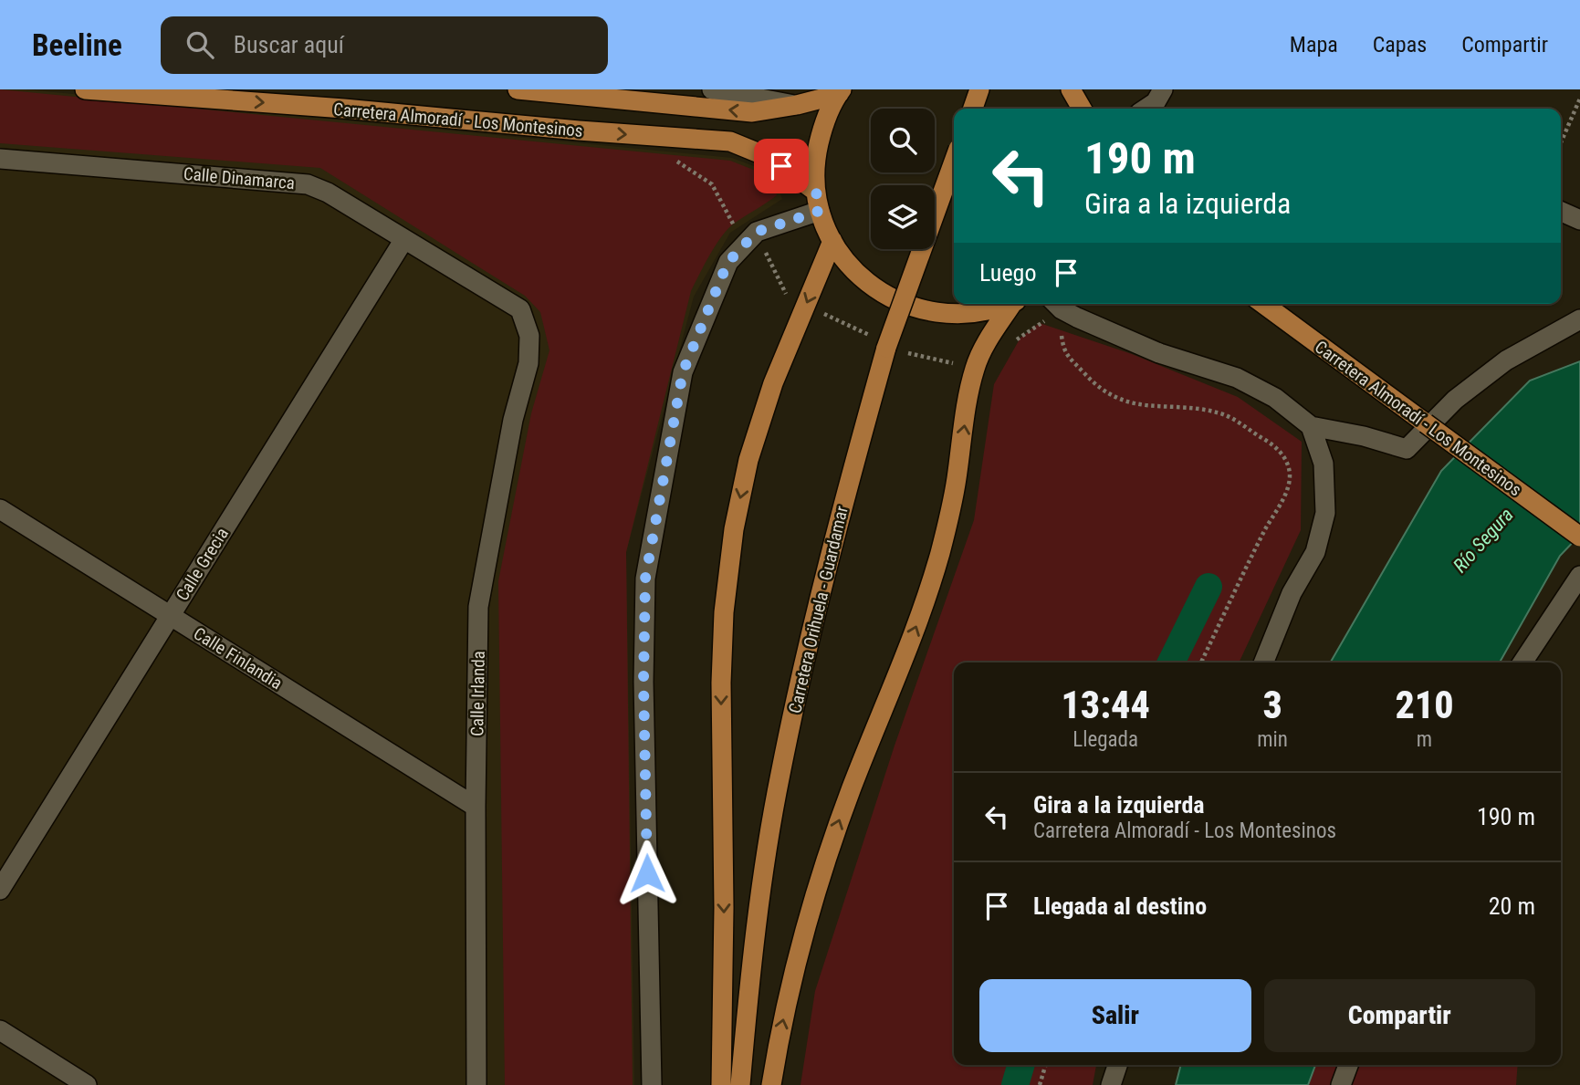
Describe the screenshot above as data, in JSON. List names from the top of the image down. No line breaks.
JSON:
{"streets":{"main road":["Carretera Almoradí - Los Montesinos","Carretera Orihuela - Guardamar"],"street":["Calle Dinamarca","Calle Grecia","Calle Finlandia","Calle Irlanda"]},"crossings":[["Calle Dinamarca","Calle Grecia"],["Calle Dinamarca","Calle Irlanda"],["Calle Grecia","Calle Finlandia"],["Calle Finlandia","Calle Irlanda"]],"water":["Río Segura"],"page":{"header":"Beeline","search":"Buscar aquí","nav":["Mapa","Capas","Compartir"],"turn":["190 m","Gira a la izquierda"],"then":"Luego","eta":["13:44","Llegada","3","min","210","m"],"list":[{"name":"Gira a la izquierda","note":"Carretera Almoradí - Los Montesinos","value":"190 m"},{"name":"Llegada al destino","value":"20 m"}],"buttons":["Salir","Compartir"]}}
